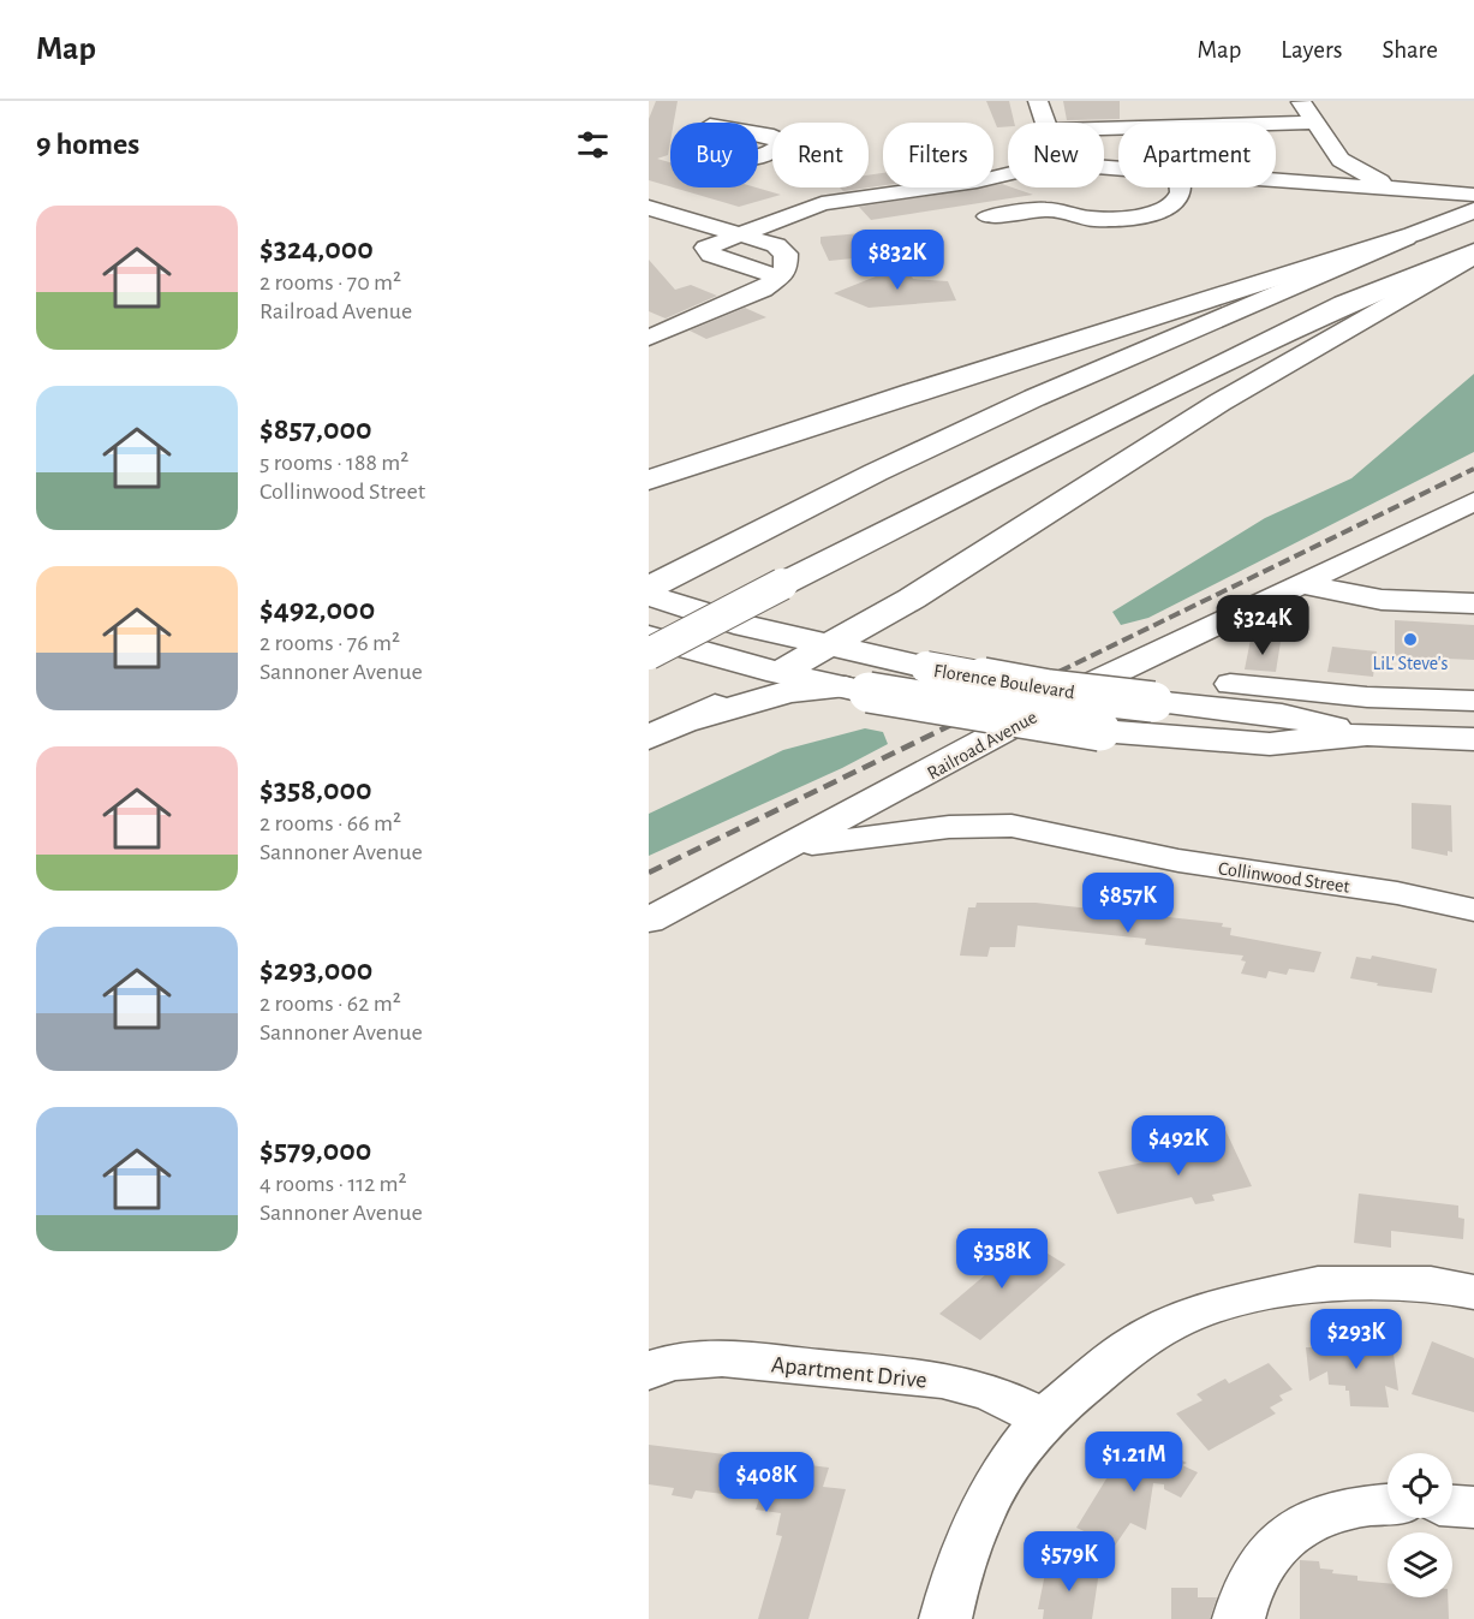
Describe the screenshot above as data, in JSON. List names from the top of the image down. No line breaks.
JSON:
{"streets":{"main road":["Florence Boulevard"],"street":["Railroad Avenue","Collinwood Street","Apartment Drive"]},"crossings":[["Railroad Avenue","Collinwood Street"]],"places":["LiL' Steve's"],"page":{"header":"Map","nav":["Map","Layers","Share"],"heading":"9 homes","chip":["Buy","Rent","Filters","New","Apartment"],"list":[{"name":"$324,000","note":"2 rooms · 70 m² · Railroad Avenue"},{"name":"$857,000","note":"5 rooms · 188 m² · Collinwood Street"},{"name":"$492,000","note":"2 rooms · 76 m² · Sannoner Avenue"},{"name":"$358,000","note":"2 rooms · 66 m² · Sannoner Avenue"},{"name":"$293,000","note":"2 rooms · 62 m² · Sannoner Avenue"},{"name":"$579,000","note":"4 rooms · 112 m² · Sannoner Avenue"}],"price":["$832K","$324K","$857K","$492K","$358K","$293K","$1.21M","$408K","$579K"]}}
